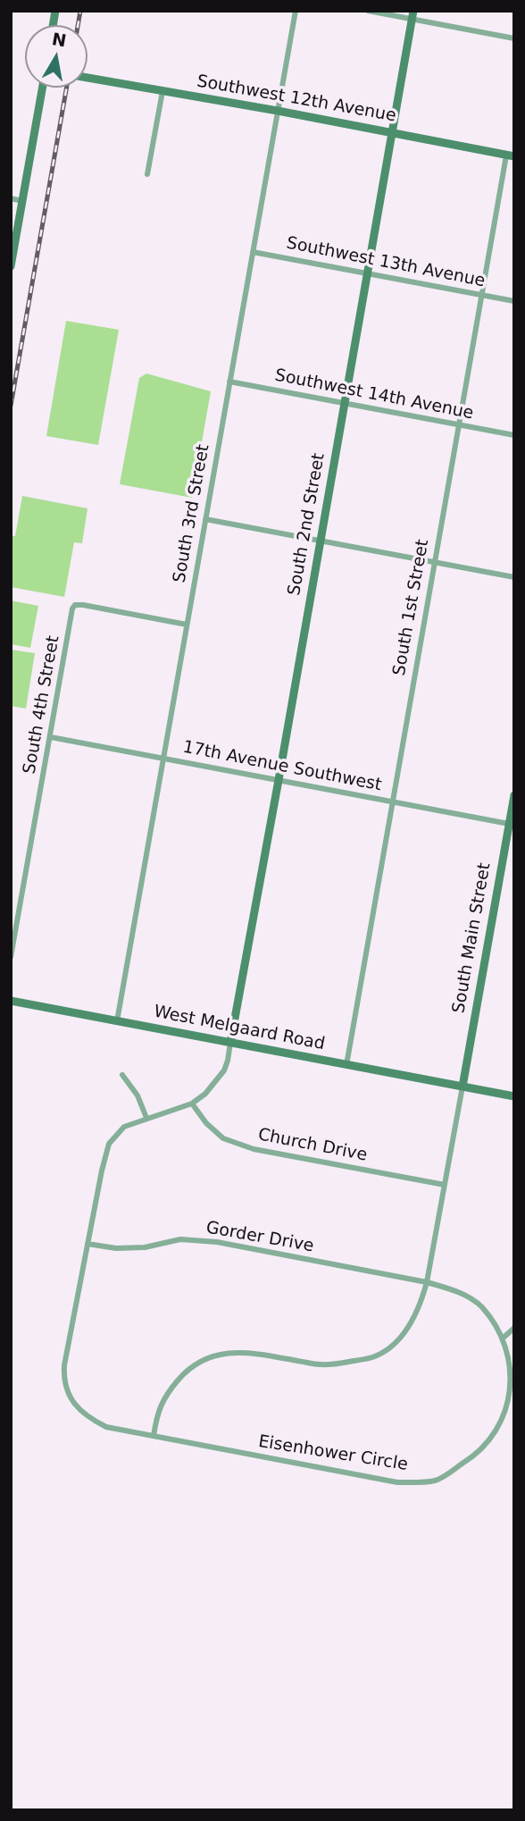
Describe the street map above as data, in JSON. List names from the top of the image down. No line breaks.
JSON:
{"streets":{"street":["Southwest 12th Avenue","Southwest 13th Avenue","Southwest 14th Avenue","South 3rd Street","South 2nd Street","South 1st Street","South 4th Street","17th Avenue Southwest","South Main Street","West Melgaard Road","Church Drive","Gorder Drive","Eisenhower Circle"]},"crossings":[["Southwest 12th Avenue","South 3rd Street"],["Southwest 12th Avenue","South 2nd Street"],["Southwest 12th Avenue","South 1st Street"],["Southwest 13th Avenue","South 3rd Street"],["Southwest 13th Avenue","South 2nd Street"],["Southwest 13th Avenue","South 1st Street"],["Southwest 14th Avenue","South 3rd Street"],["Southwest 14th Avenue","South 2nd Street"],["Southwest 14th Avenue","South 1st Street"],["South 3rd Street","South 4th Street"],["South 3rd Street","17th Avenue Southwest"],["South 3rd Street","West Melgaard Road"],["South 2nd Street","17th Avenue Southwest"],["South 2nd Street","West Melgaard Road"],["South 2nd Street","Eisenhower Circle"],["South 1st Street","17th Avenue Southwest"],["South 1st Street","West Melgaard Road"],["South 4th Street","17th Avenue Southwest"],["17th Avenue Southwest","South Main Street"],["South Main Street","West Melgaard Road"],["West Melgaard Road","Eisenhower Circle"],["Church Drive","Eisenhower Circle"],["Gorder Drive","Eisenhower Circle"]],"north":"top"}
